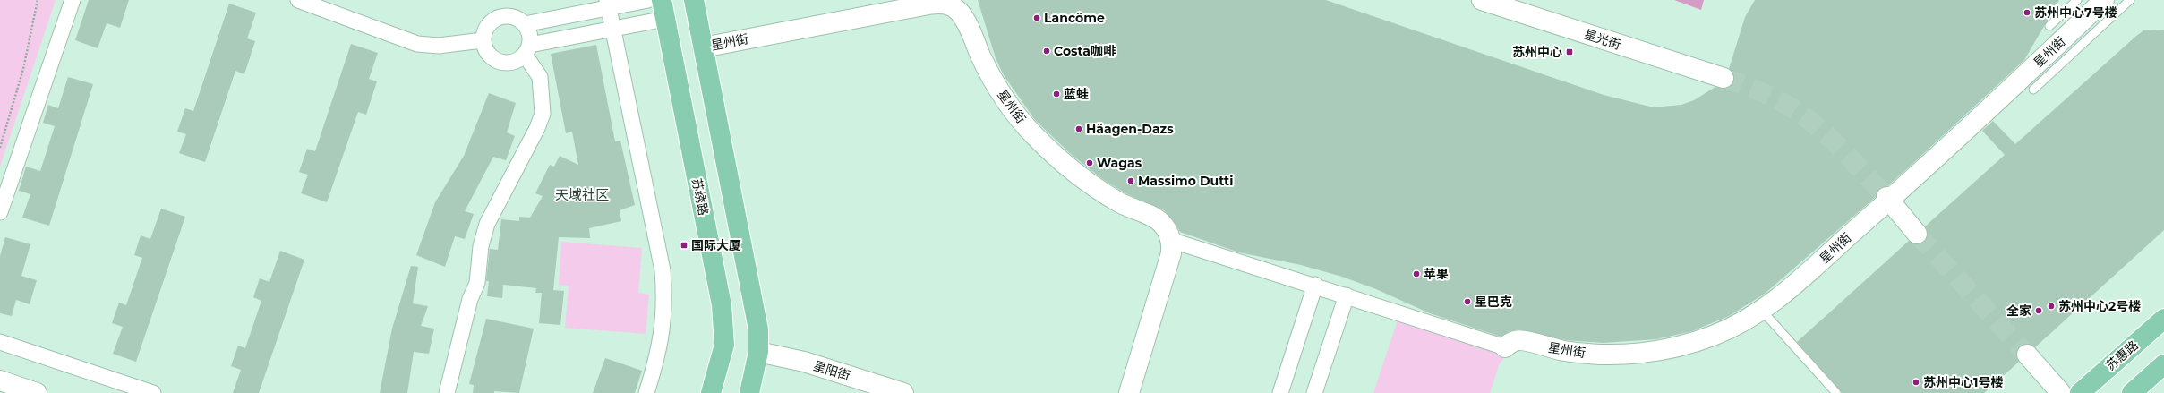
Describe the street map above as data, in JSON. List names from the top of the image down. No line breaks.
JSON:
{"streets":{"main road":["苏绣路","苏惠路"],"street":["星光街","星州街","星阳街"]},"districts":["天域社区"],"places":{"other":["苏州中心7号楼","Lancôme","Costa咖啡","蓝蛙","Häagen-Dazs","Wagas","Massimo Dutti","苹果","星巴克","苏州中心2号楼","全家","苏州中心1号楼"],"transit":["苏州中心","国际大厦"]}}
